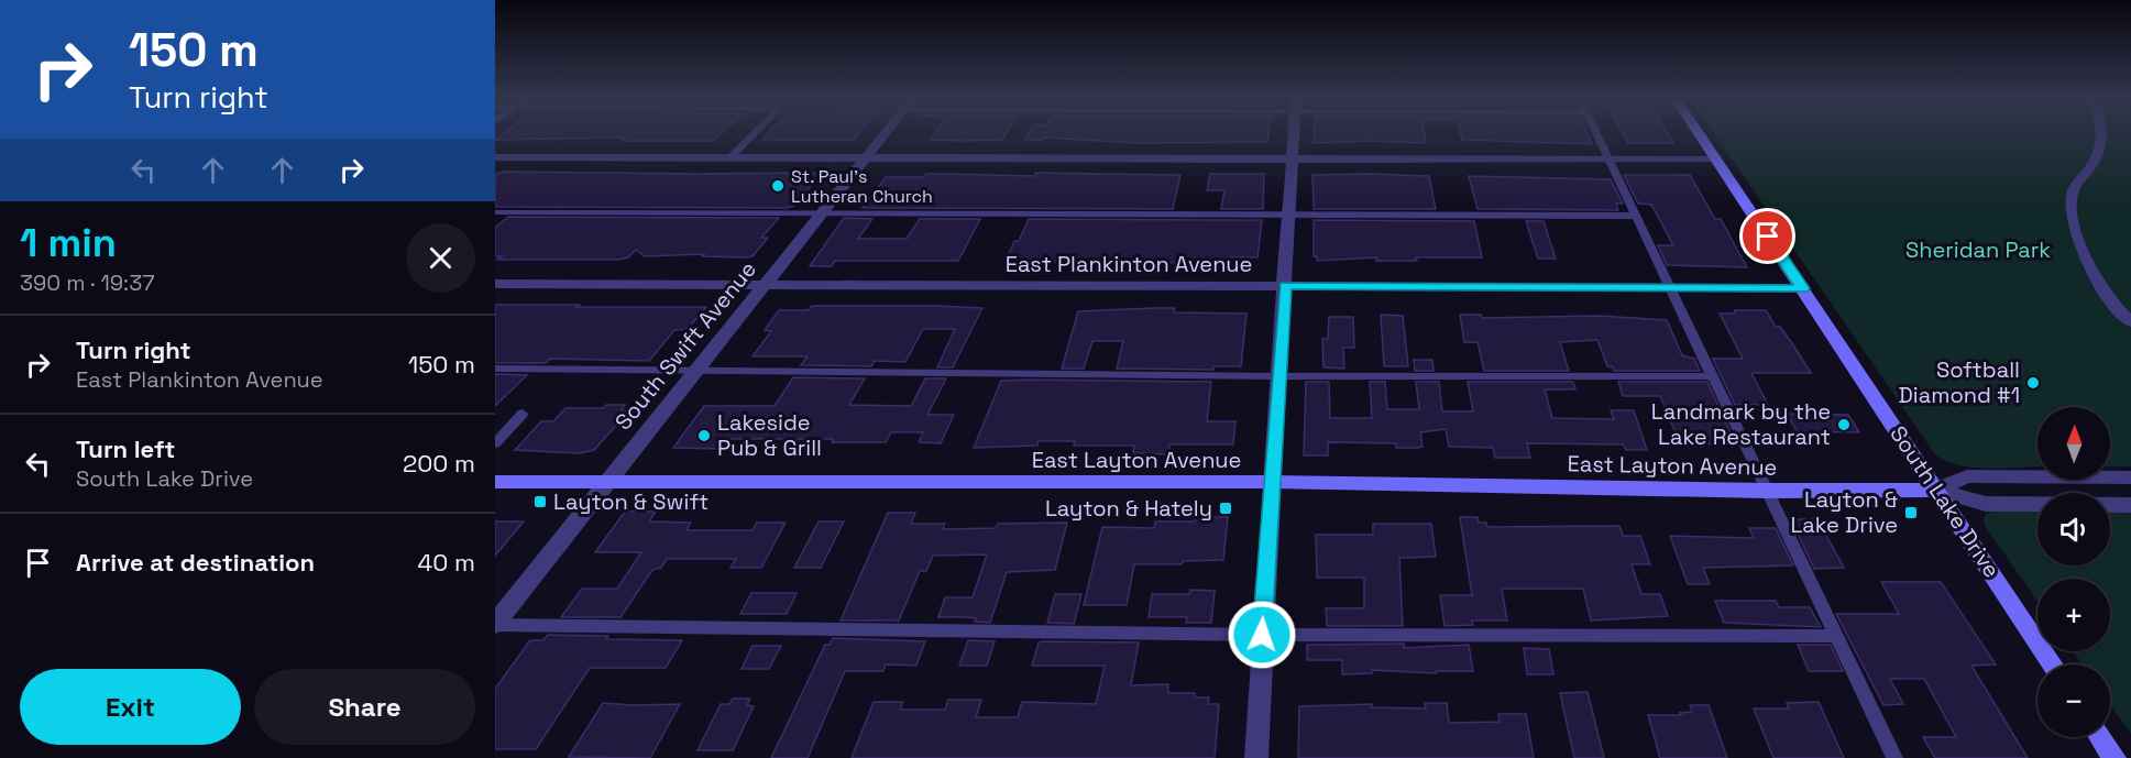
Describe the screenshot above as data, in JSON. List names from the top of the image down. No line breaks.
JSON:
{"streets":{"main road":["East Layton Avenue","South Lake Drive"],"street":["East Plankinton Avenue","South Swift Avenue"]},"crossings":[["East Plankinton Avenue","South Swift Avenue"],["East Plankinton Avenue","South Lake Drive"],["South Swift Avenue","East Layton Avenue"],["East Layton Avenue","South Lake Drive"]],"parks":["Sheridan Park"],"places":{"other":["St. Paul's Lutheran Church","Softball Diamond #1","Landmark by the Lake Restaurant","Lakeside Pub & Grill"],"transit":["Layton & Swift","Layton & Hately","Layton & Lake Drive"]},"north":"top","page":{"turn":["150 m","Turn right"],"heading":["1 min","390 m · 19:37"],"list":[{"name":"Turn right","note":"East Plankinton Avenue","value":"150 m"},{"name":"Turn left","note":"South Lake Drive","value":"200 m"},{"name":"Arrive at destination","value":"40 m"}],"map_buttons":["+","−"],"buttons":["Exit","Share"]}}
